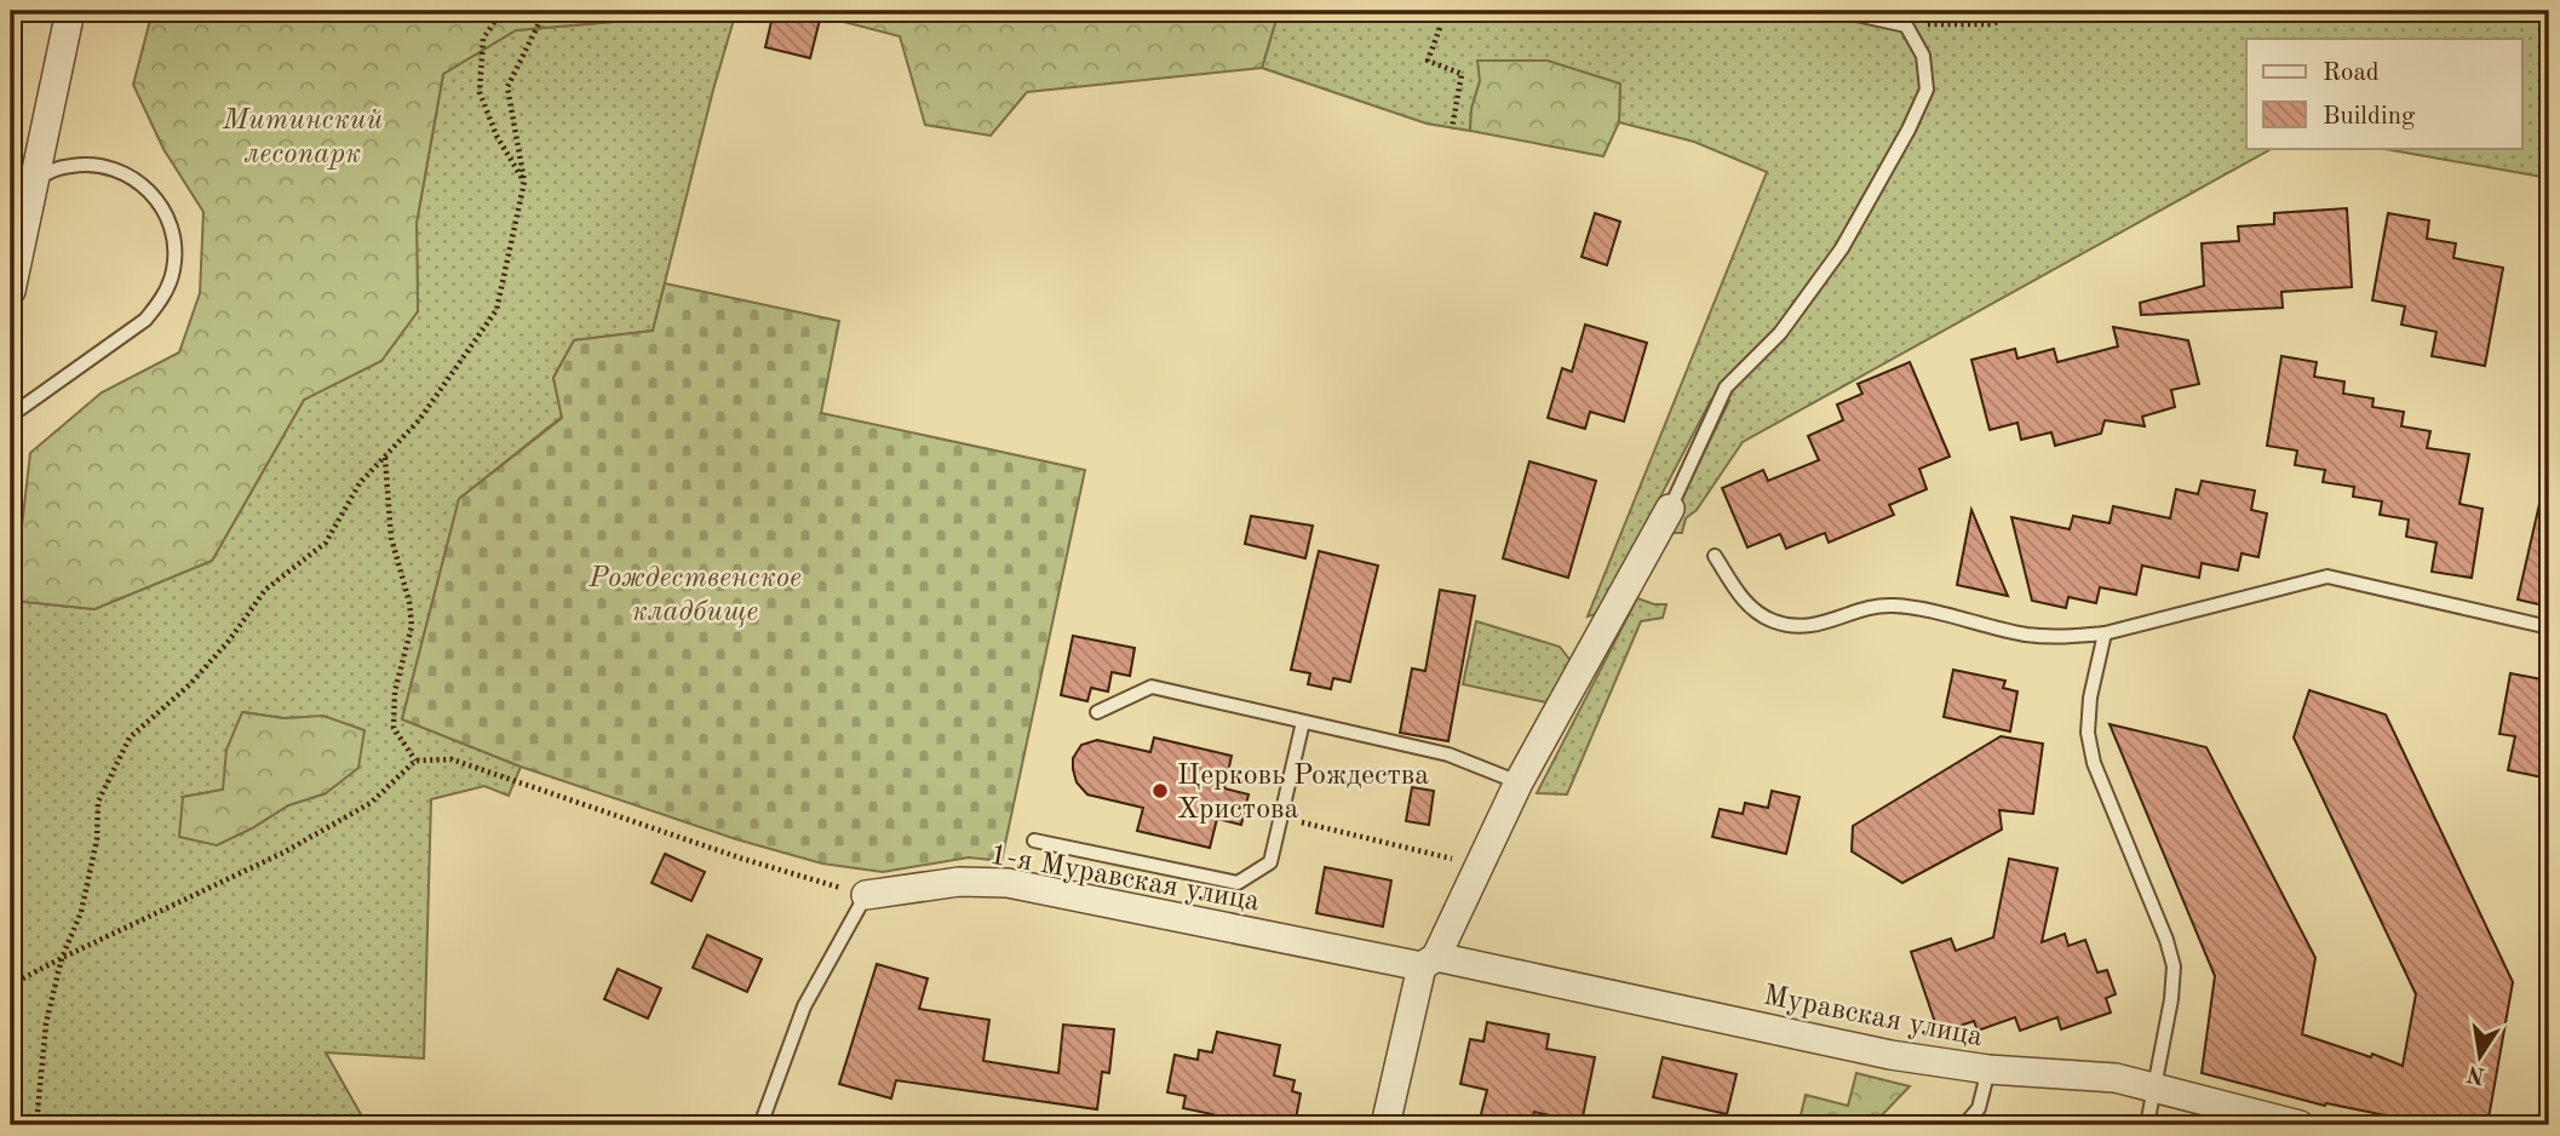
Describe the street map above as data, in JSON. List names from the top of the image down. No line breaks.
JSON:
{"streets":{"street":["1-я Муравская улица","Муравская улица"]},"crossings":[["1-я Муравская улица","Муравская улица"]],"parks":["Митинский лесопарк","Рождественское кладбище"],"places":["Церковь Рождества Христова"],"legend":["Road","Building"],"north":"bottom"}
